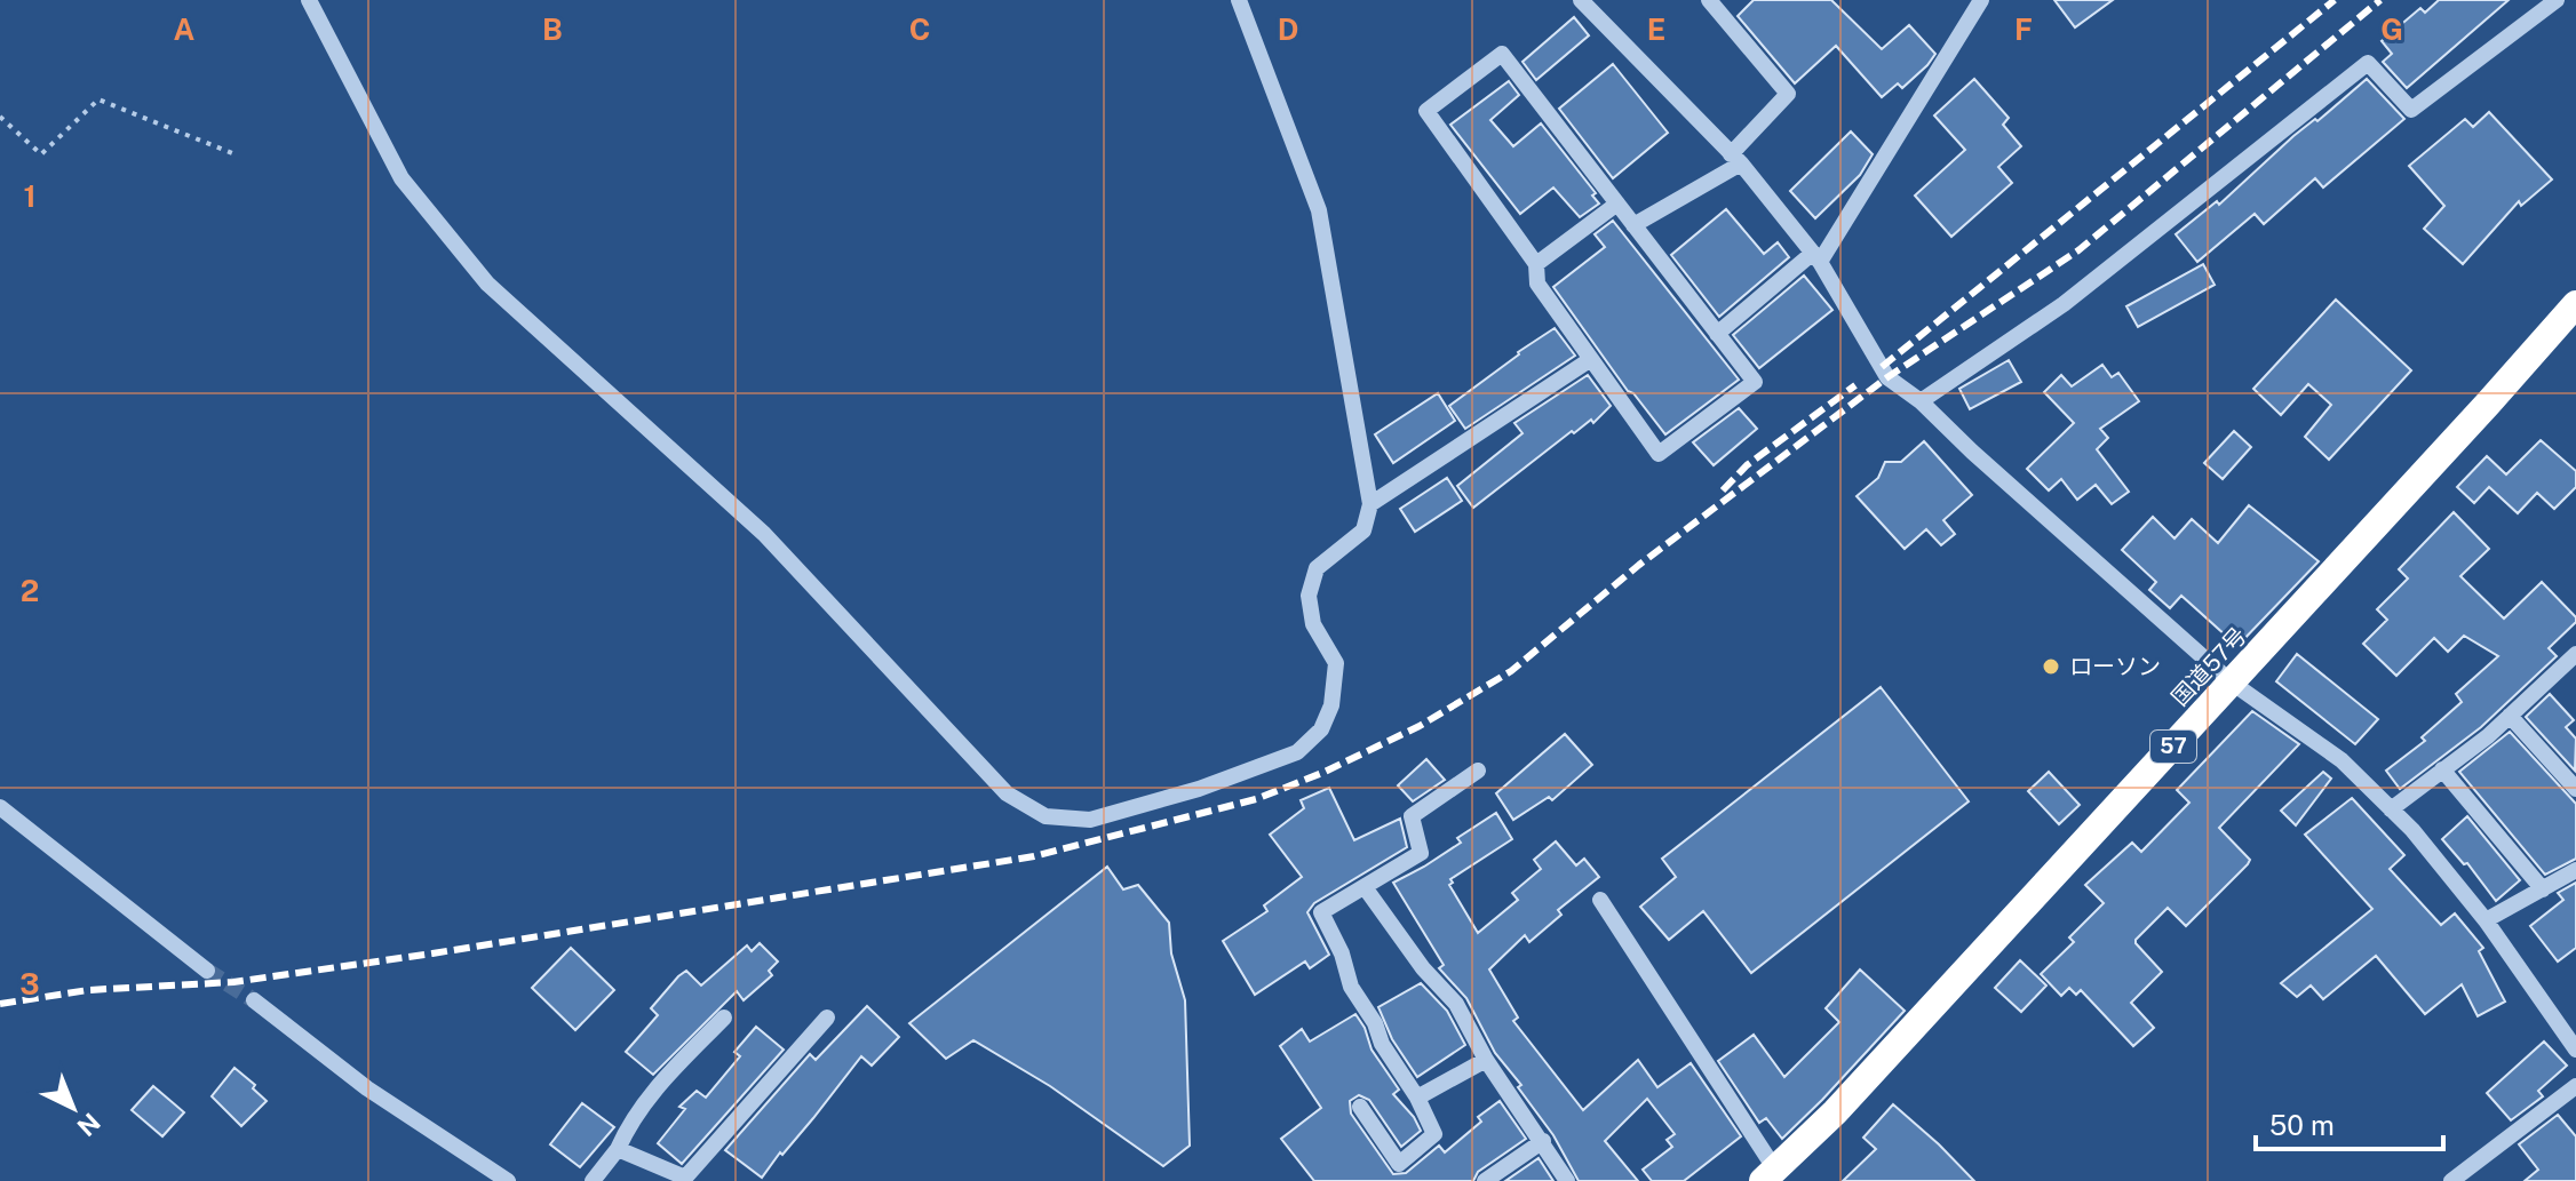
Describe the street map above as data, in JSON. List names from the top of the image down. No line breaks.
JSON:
{"streets":{"highway":["国道57号","57"]},"places":["ローソン"],"scale_bar":"50 m","north":"bottom right","grid":{"columns":["A","B","C","D","E","F","G"],"rows":["1","2","3"]}}
